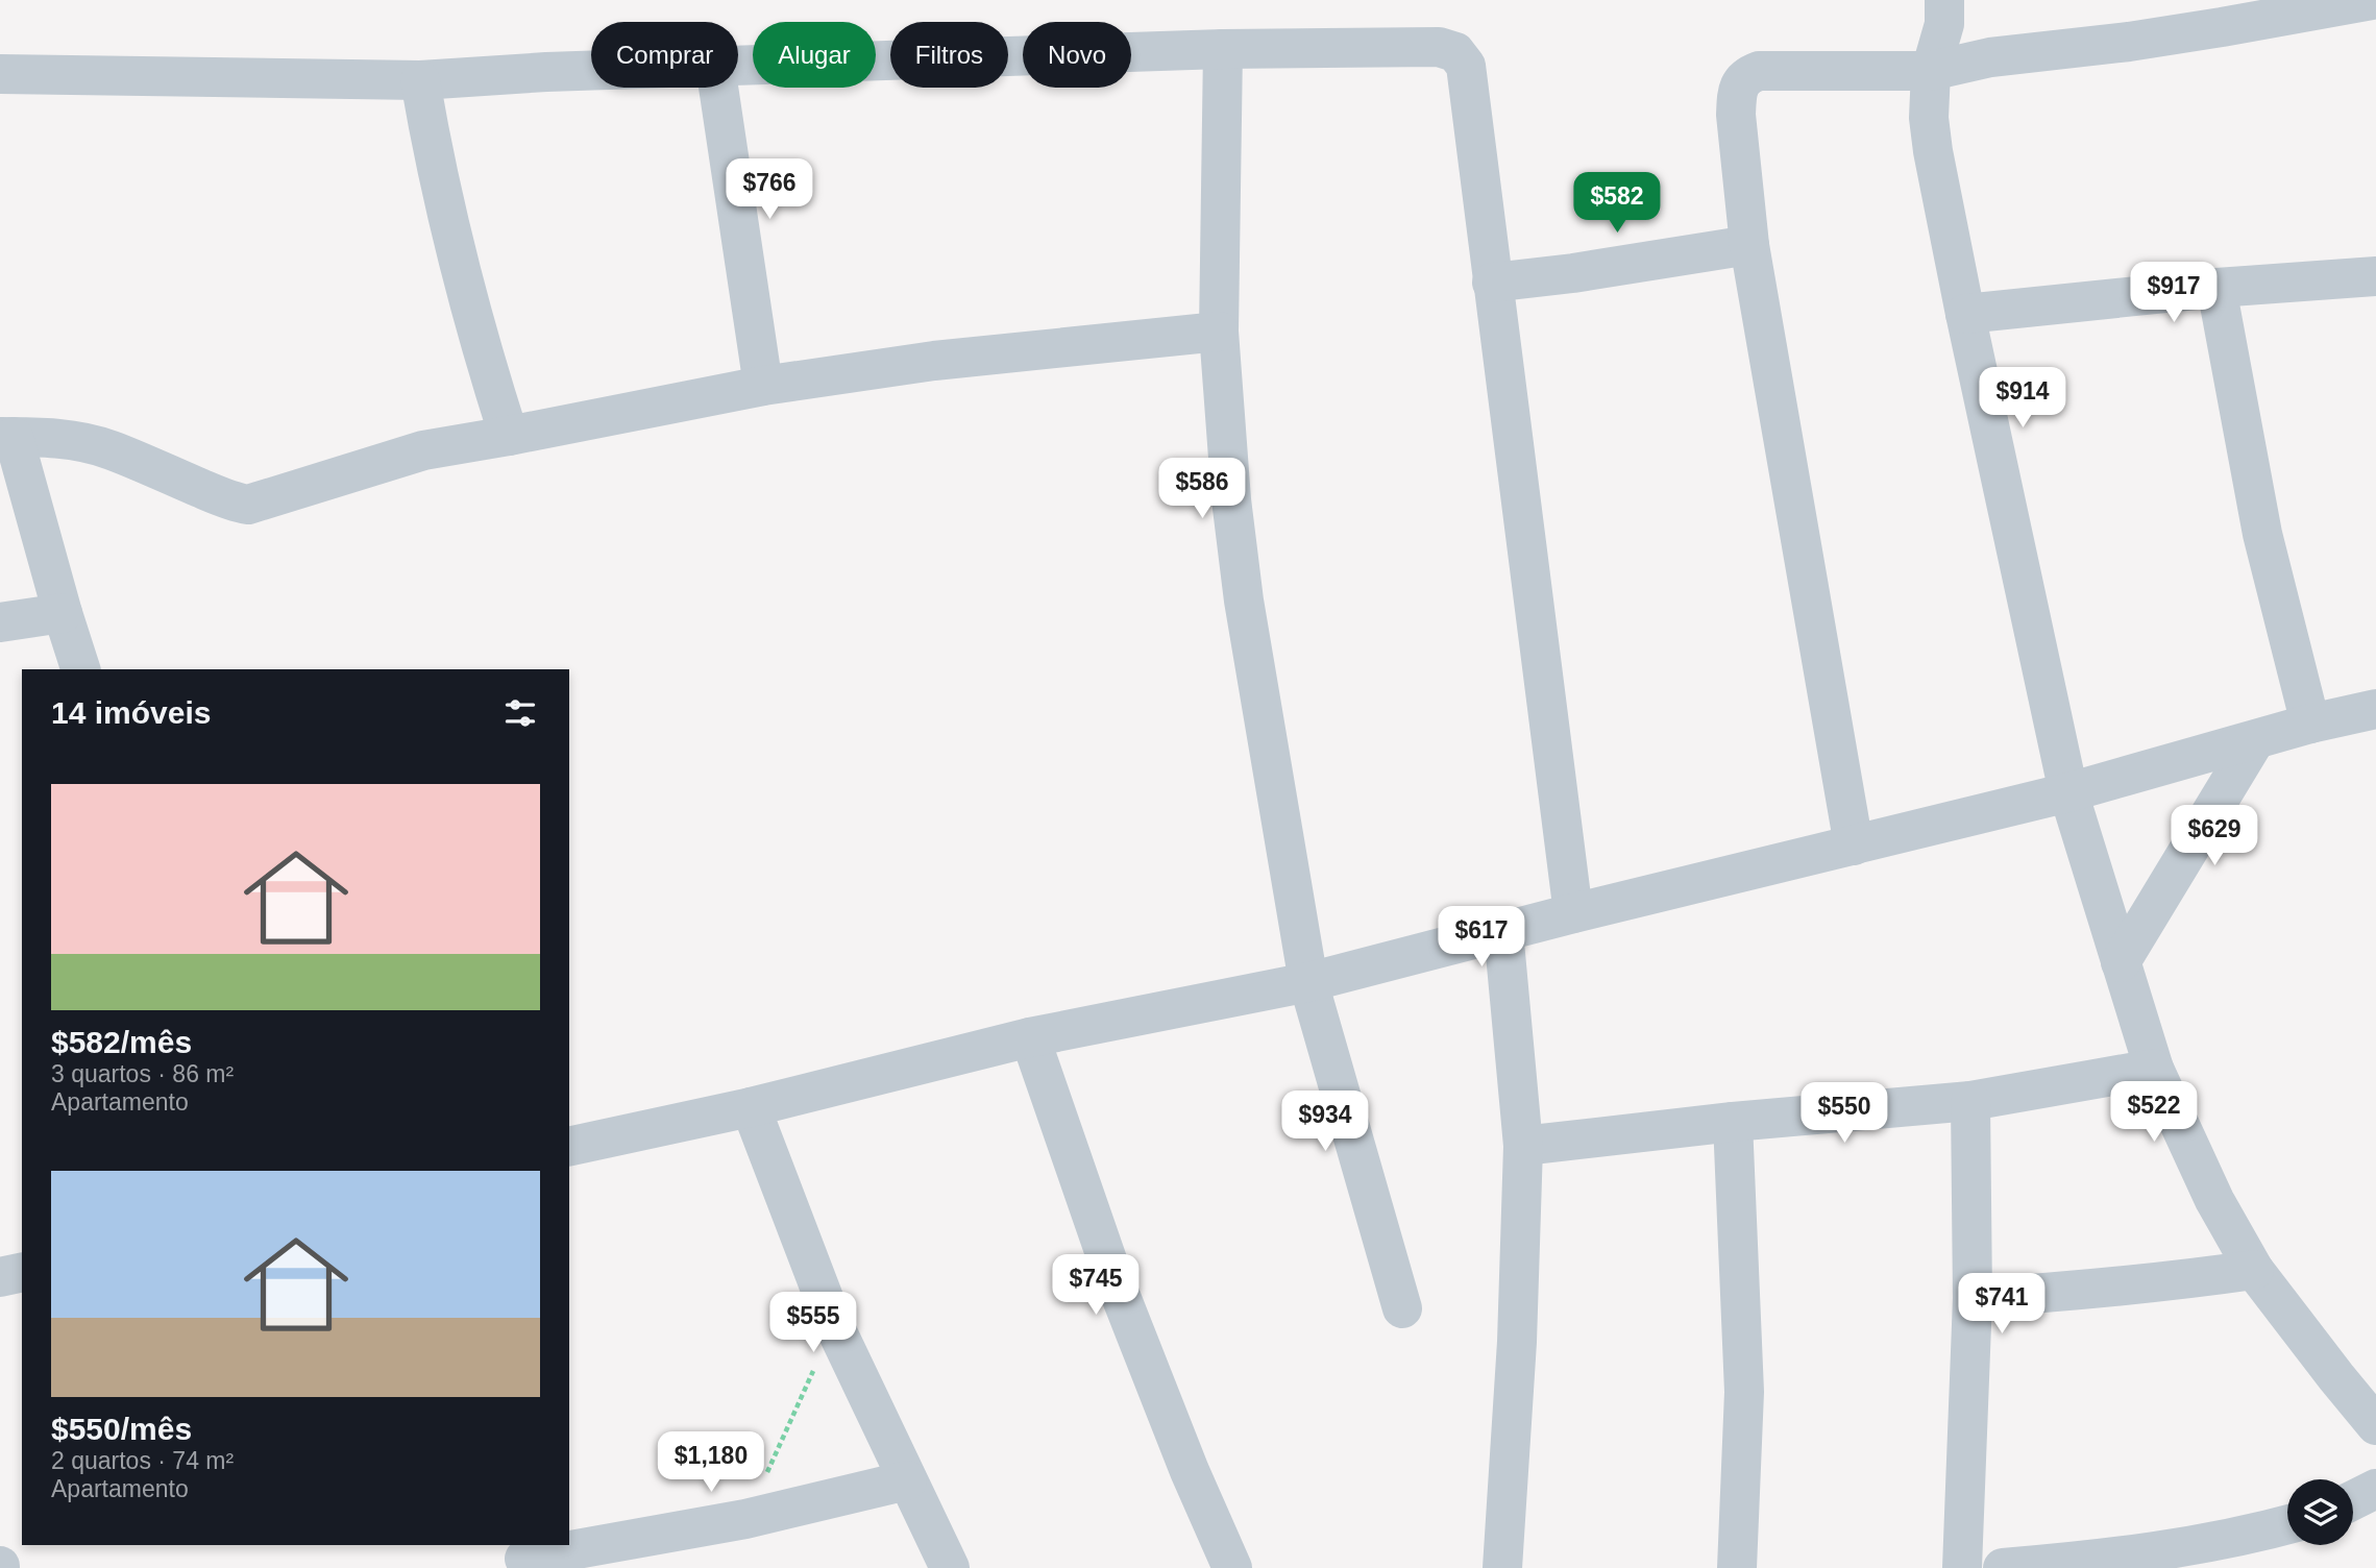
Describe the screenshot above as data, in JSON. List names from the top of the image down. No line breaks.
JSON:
{"page":{"chip":["Comprar","Alugar","Filtros","Novo"],"price":["$766","$582","$917","$914","$586","$629","$617","$522","$550","$934","$745","$741","$555","$1,180"],"heading":"14 imóveis","list":[{"name":"$582/mês","note":"3 quartos · 86 m² · Apartamento"},{"name":"$550/mês","note":"2 quartos · 74 m² · Apartamento"}]}}
